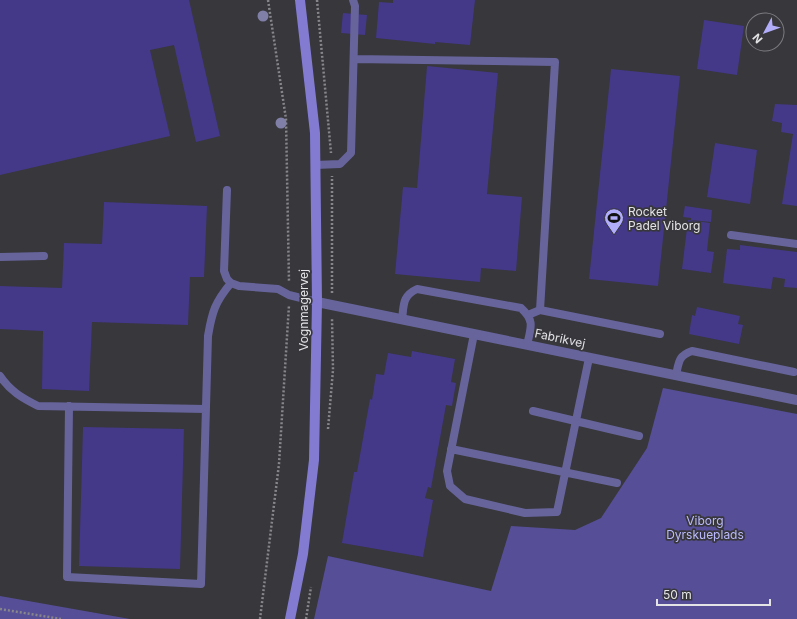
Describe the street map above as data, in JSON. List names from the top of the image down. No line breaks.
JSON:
{"streets":{"street":["Vognmagervej","Fabrikvej"]},"crossings":[["Vognmagervej","Fabrikvej"]],"parks":["Viborg Dyrskueplads"],"places":{"sports":["Rocket Padel Viborg"]},"scale_bar":"50 m","north":"bottom left"}
